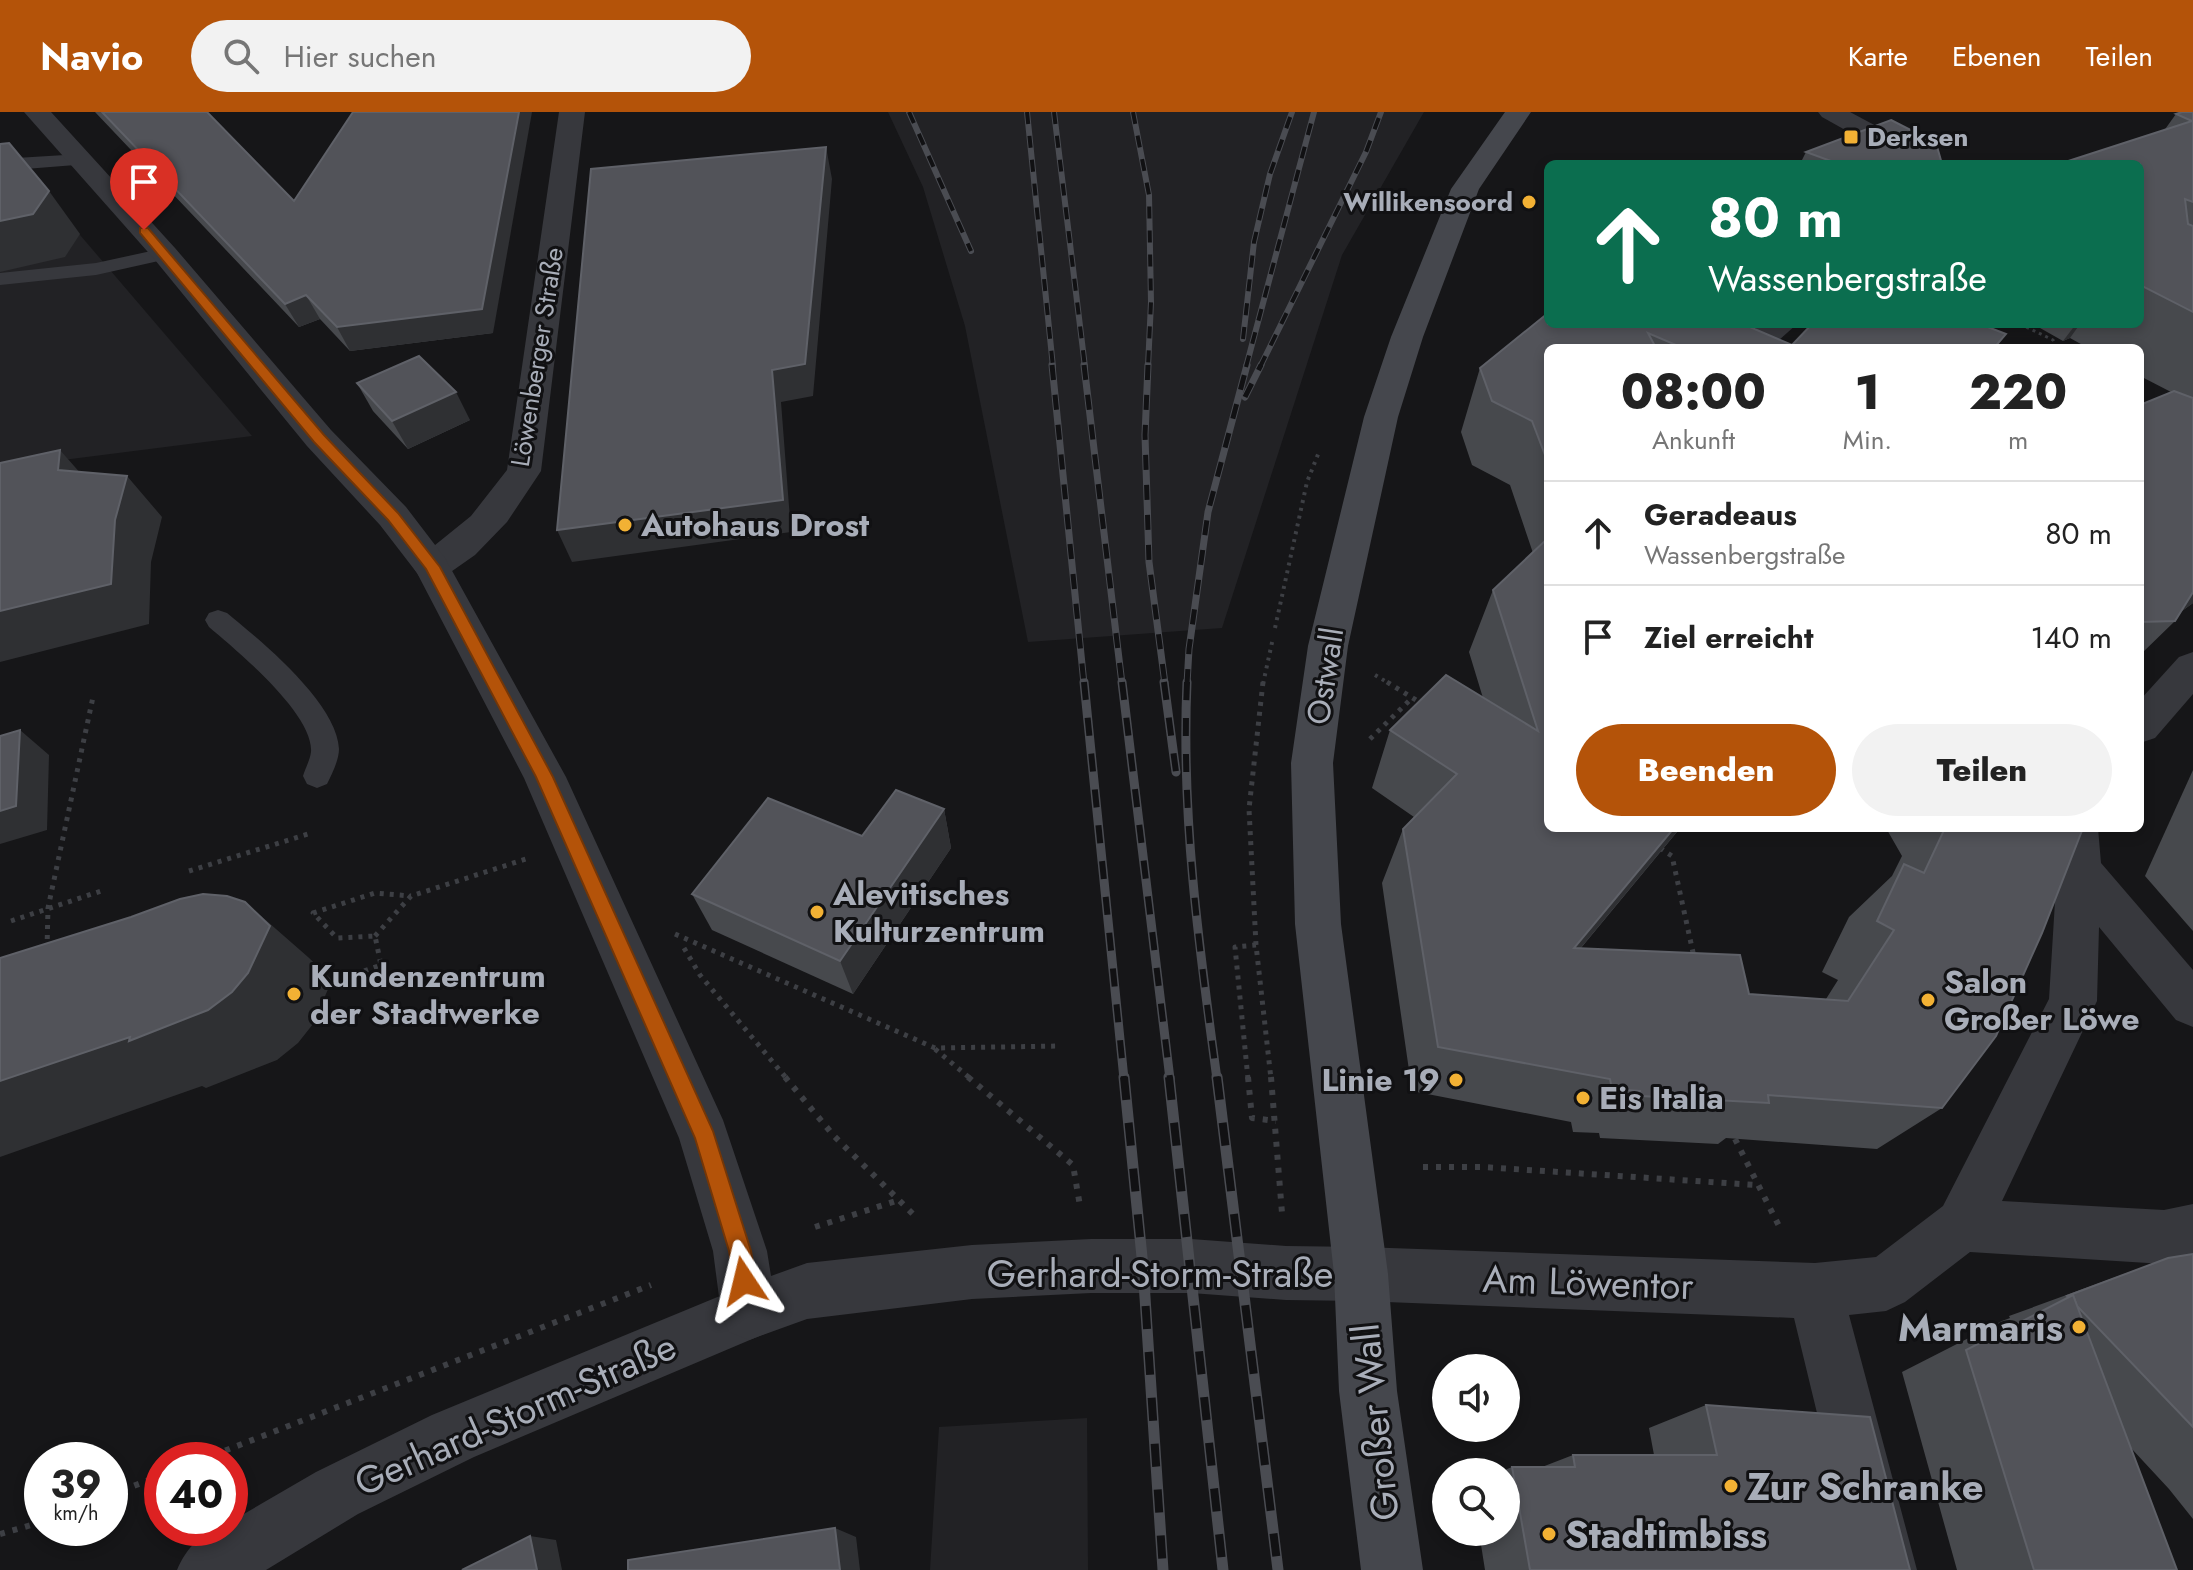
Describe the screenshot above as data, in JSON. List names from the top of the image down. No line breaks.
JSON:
{"streets":{"main road":["Ostwall","Großer Wall"],"street":["Löwenberger Straße","Gerhard-Storm-Straße","Am Löwentor"]},"crossings":[["Ostwall","Gerhard-Storm-Straße"],["Ostwall","Am Löwentor"],["Ostwall","Großer Wall"],["Gerhard-Storm-Straße","Am Löwentor"],["Gerhard-Storm-Straße","Großer Wall"],["Am Löwentor","Großer Wall"]],"places":{"transit":["Derksen"],"other":["Willikensoord","Autohaus Drost","Alevitisches Kulturzentrum","Kundenzentrum der Stadtwerke","Salon Großer Löwe","Linie 19","Eis Italia","Marmaris","Zur Schranke","Stadtimbiss"]},"page":{"header":"Navio","search":"Hier suchen","nav":["Karte","Ebenen","Teilen"],"turn":["80 m","Wassenbergstraße"],"eta":["08:00","Ankunft","1","Min.","220","m"],"list":[{"name":"Geradeaus","note":"Wassenbergstraße","value":"80 m"},{"name":"Ziel erreicht","value":"140 m"}],"buttons":["Beenden","Teilen"],"speed":"39 km/h","limit":"40"}}
